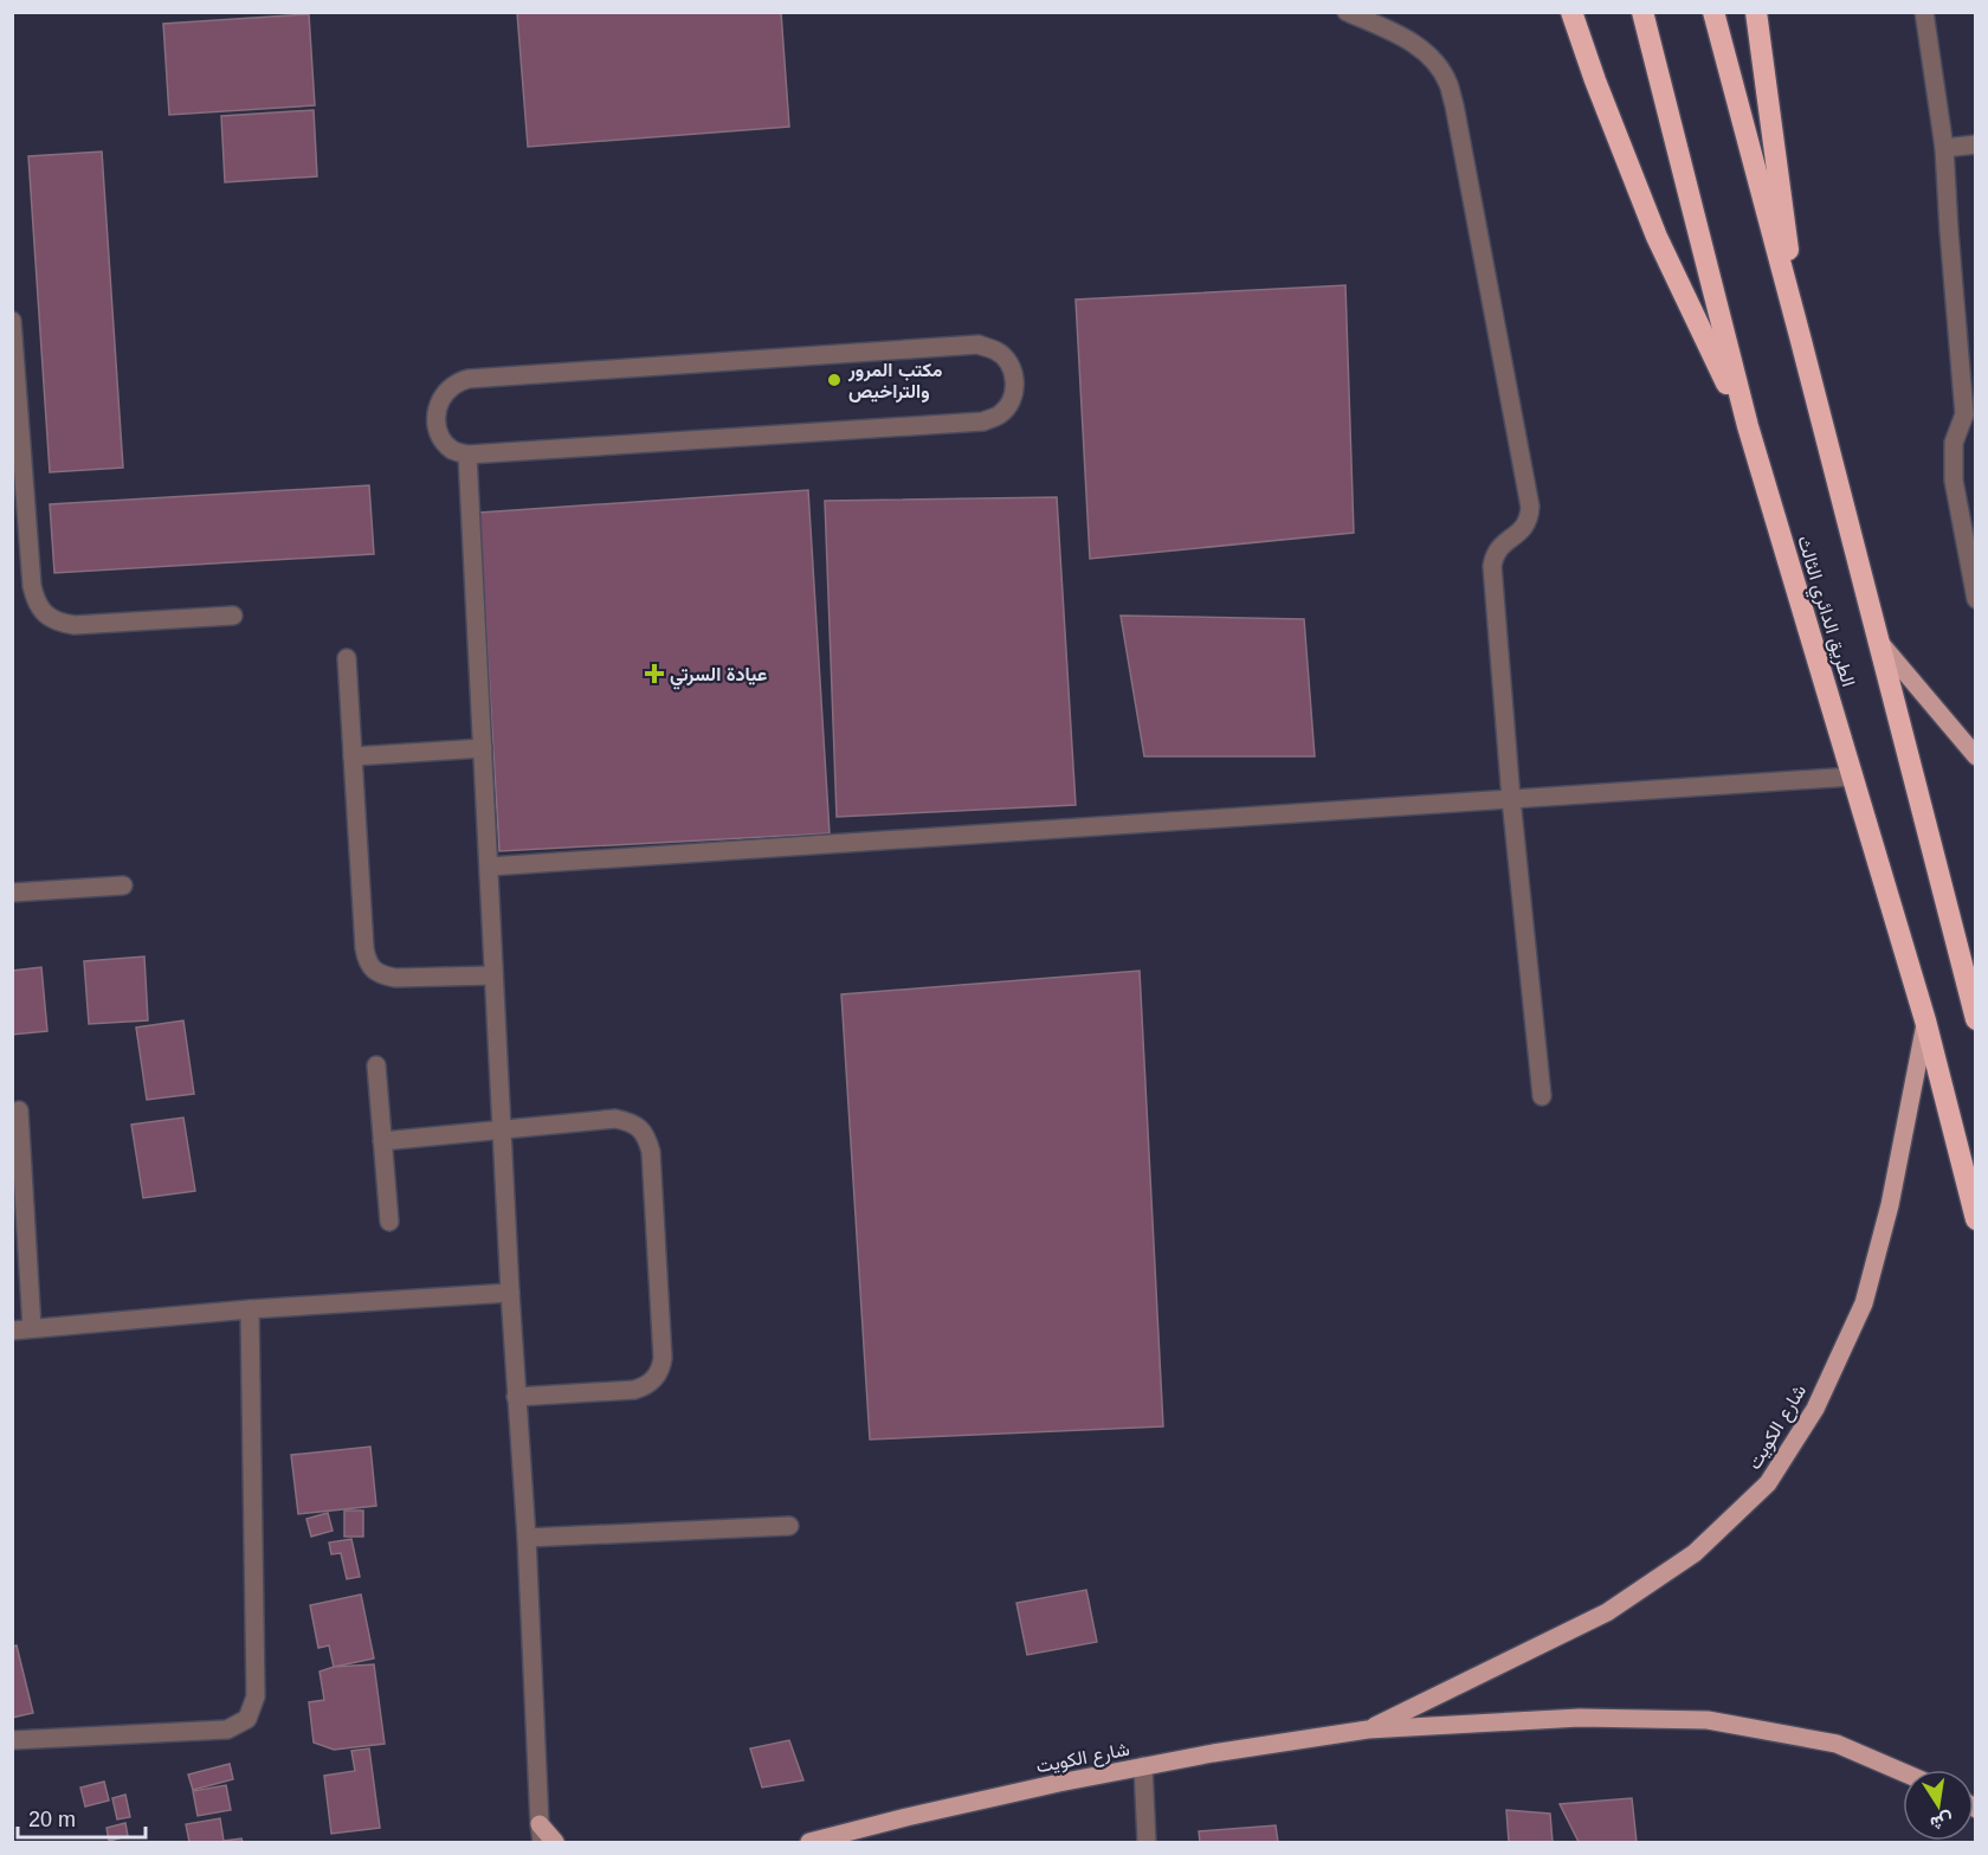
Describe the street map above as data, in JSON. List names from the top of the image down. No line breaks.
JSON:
{"streets":{"highway":["الطريق الدائري الثالث"],"main road":["شارع الكويت"]},"crossings":[["الطريق الدائري الثالث","شارع الكويت"]],"places":{"other":["مكتب المرور والتراخيص"],"health":["عيادة السرتي"]},"scale_bar":"20 m","north":"bottom"}
